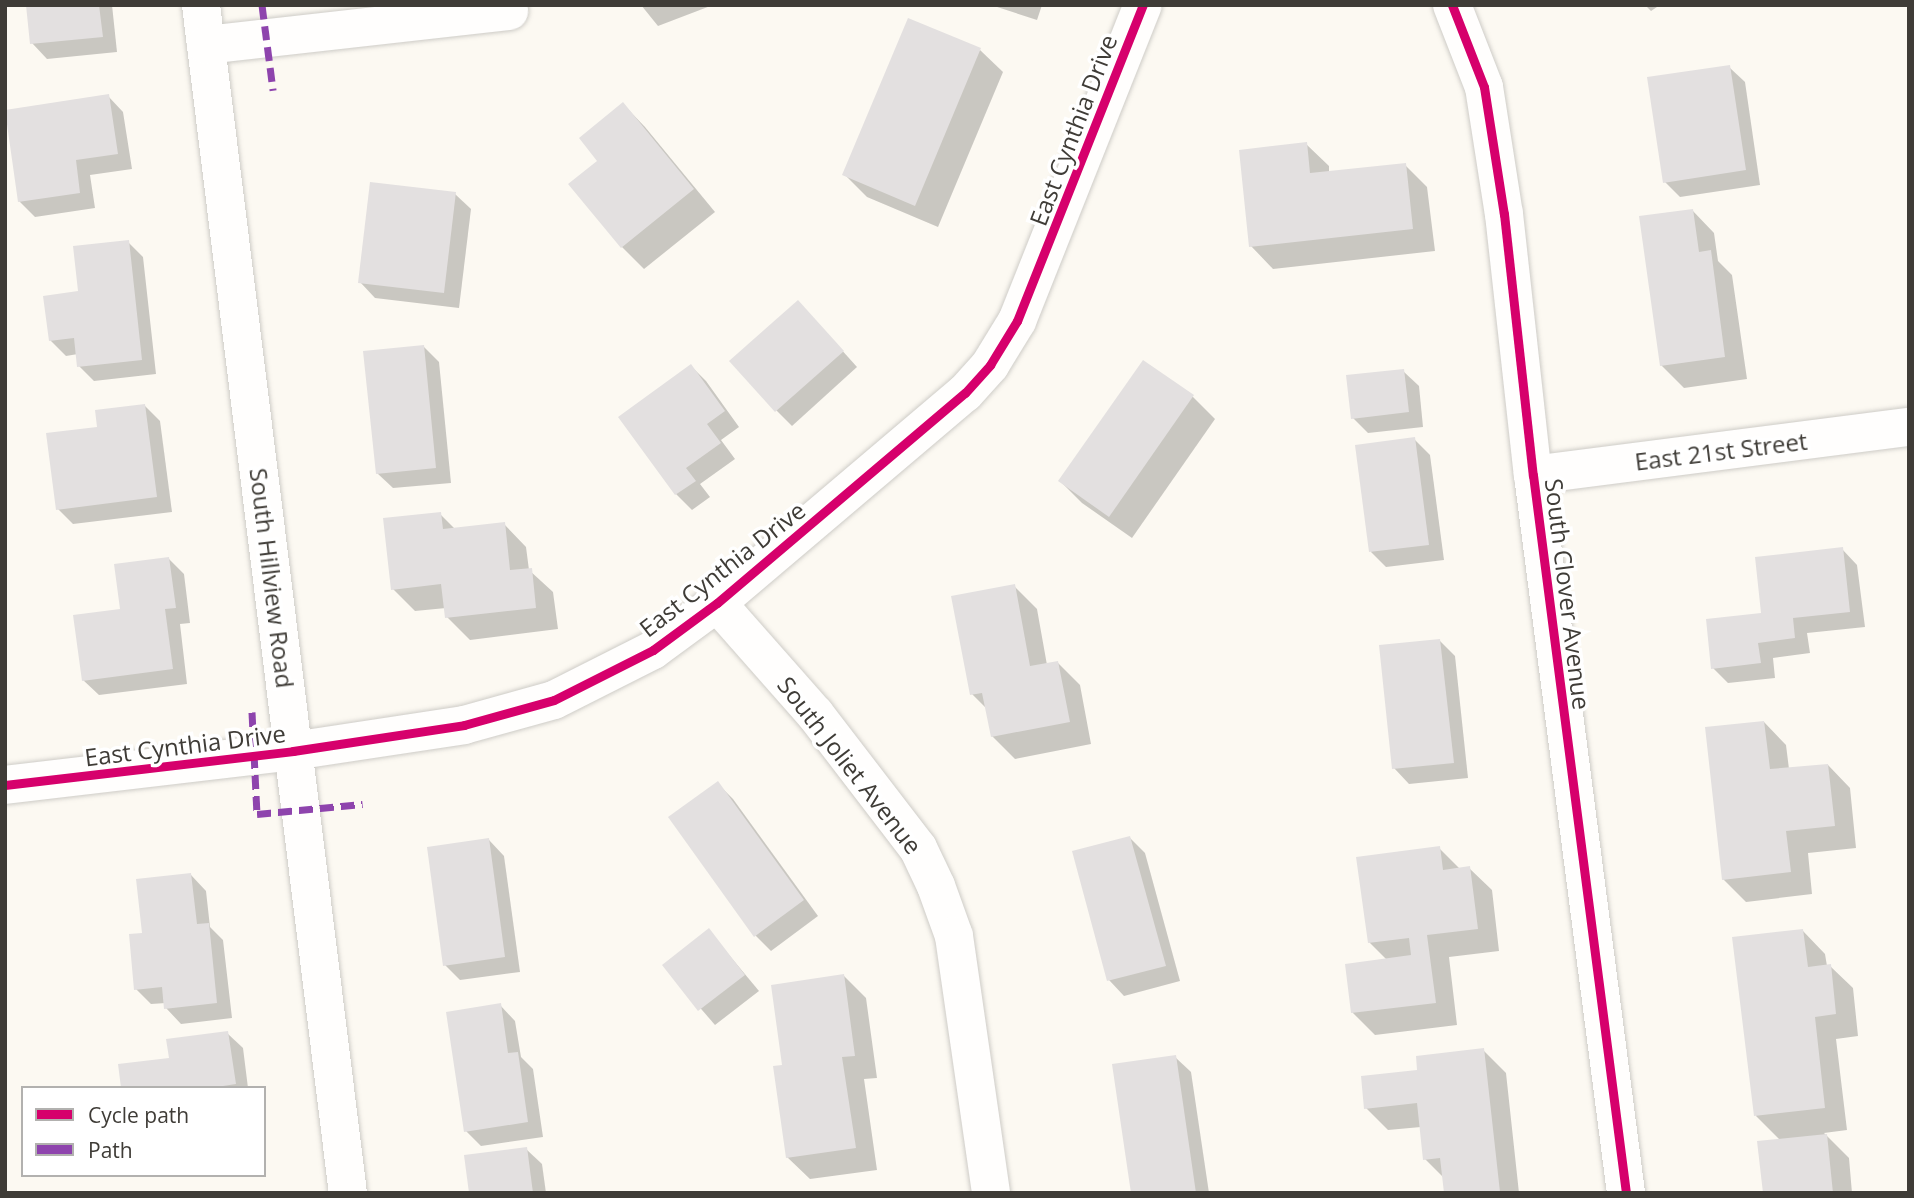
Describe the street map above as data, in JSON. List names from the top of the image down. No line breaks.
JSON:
{"streets":{"street":["East Cynthia Drive","East 21st Street","South Hillview Road","South Clover Avenue","South Joliet Avenue"]},"crossings":[["East Cynthia Drive","South Hillview Road"],["East Cynthia Drive","South Joliet Avenue"],["East 21st Street","South Clover Avenue"]],"legend":["Cycle path","Path"]}
